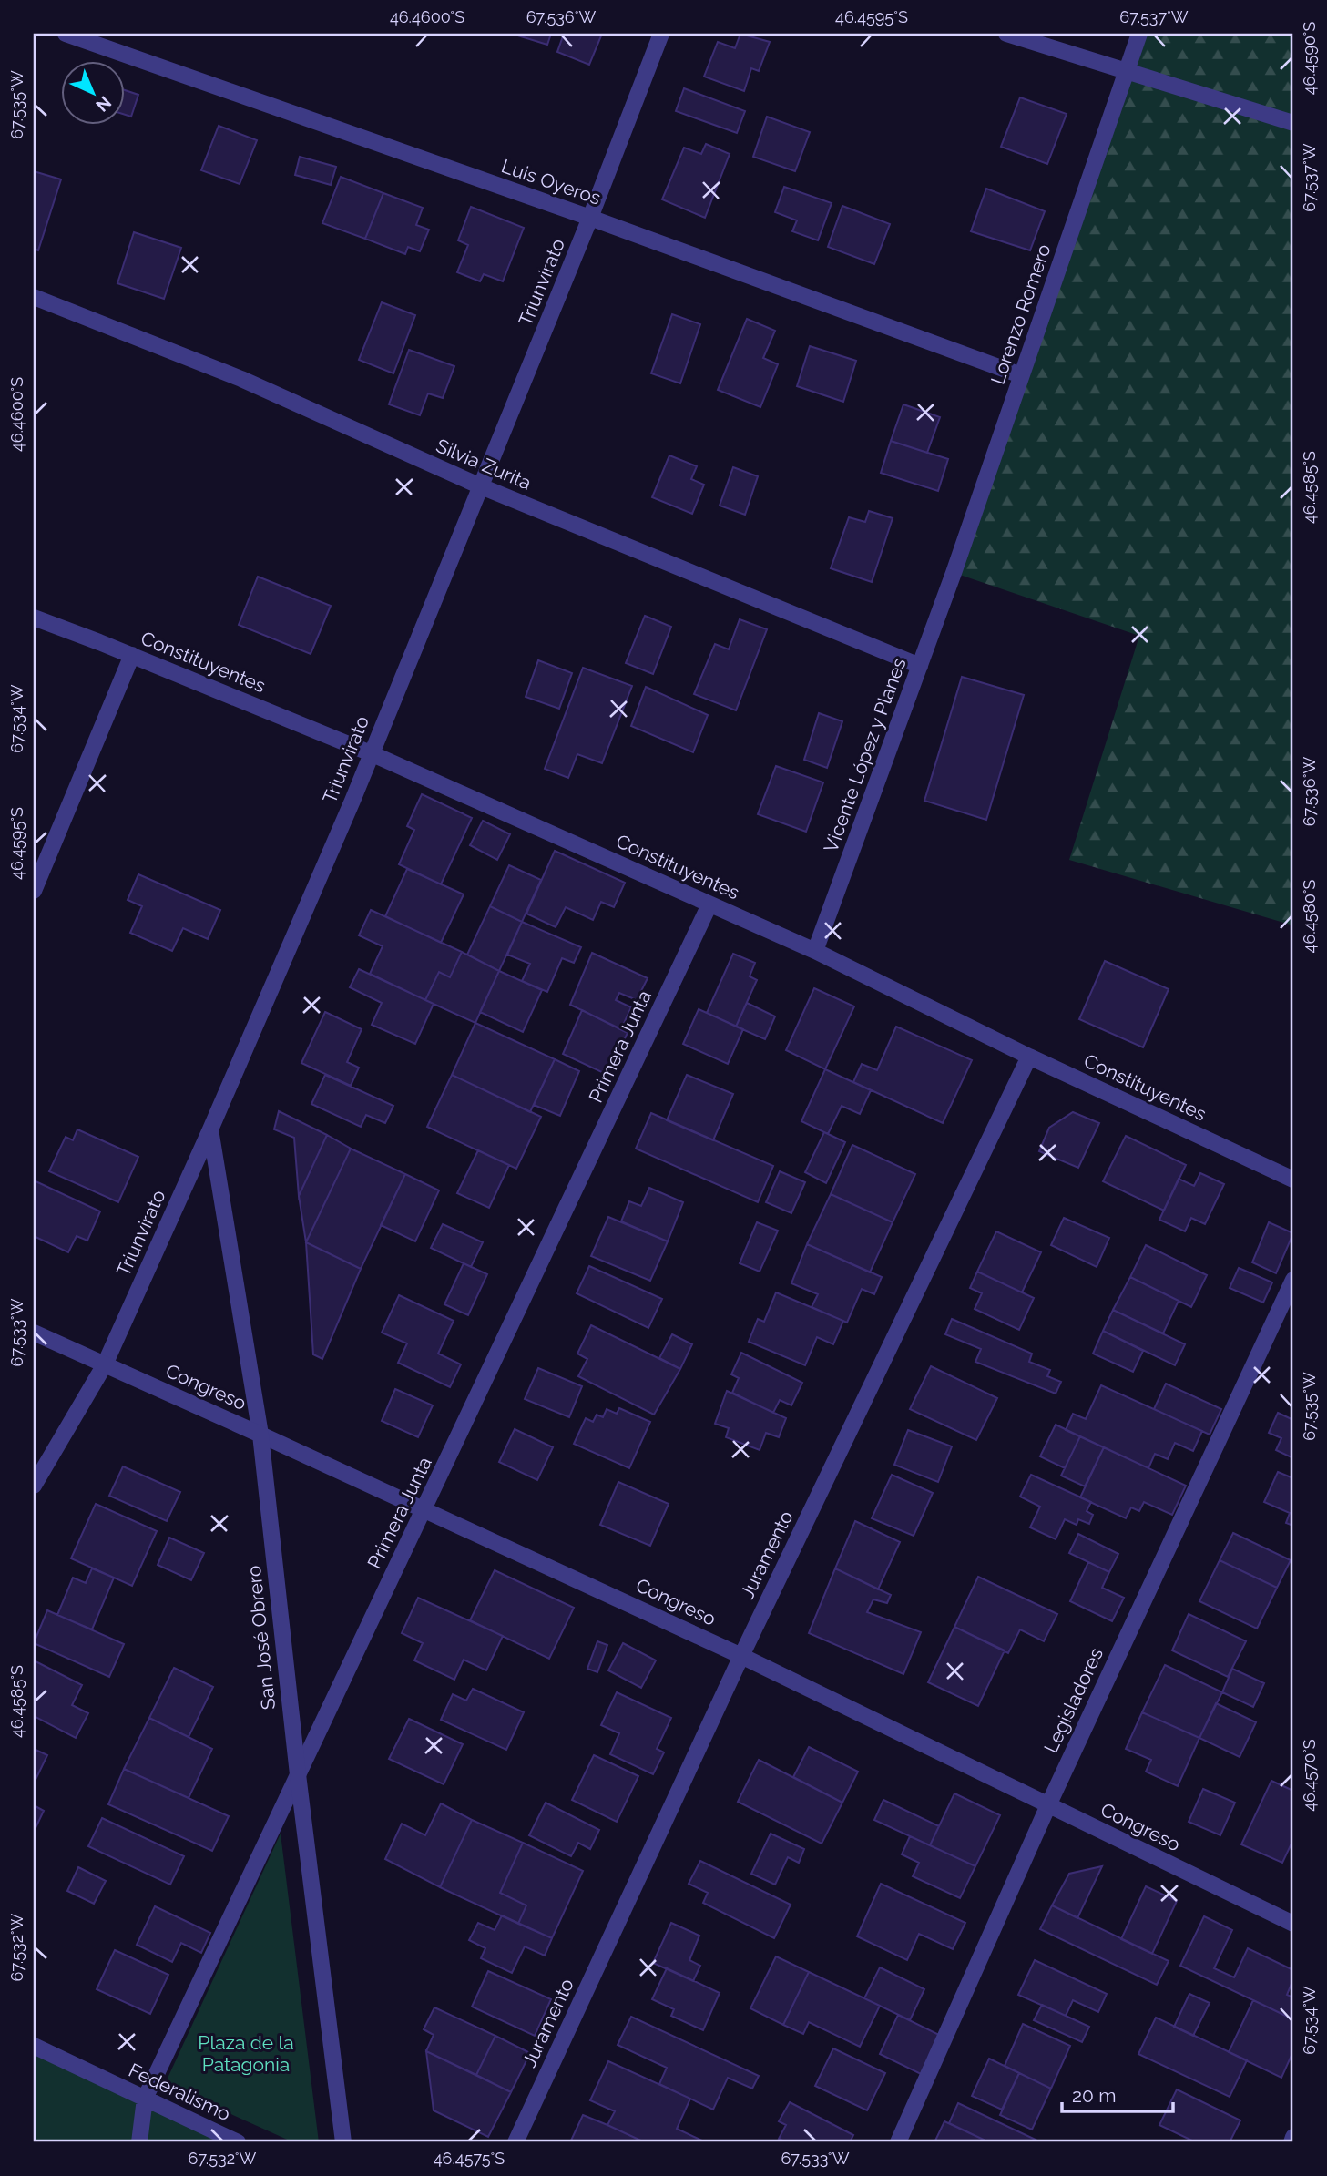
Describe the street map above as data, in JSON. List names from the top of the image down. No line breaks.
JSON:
{"streets":{"street":["Luis Oyeros","Triunvirato","Lorenzo Romero","Silvia Zurita","Constituyentes","Vicente López y Planes","Primera Junta","Congreso","Juramento","San José Obrero","Legisladores","Federalismo"]},"crossings":[["Luis Oyeros","Triunvirato"],["Luis Oyeros","Lorenzo Romero"],["Triunvirato","Silvia Zurita"],["Triunvirato","Constituyentes"],["Triunvirato","Congreso"],["Triunvirato","San José Obrero"],["Lorenzo Romero","Vicente López y Planes"],["Silvia Zurita","Vicente López y Planes"],["Constituyentes","Vicente López y Planes"],["Constituyentes","Primera Junta"],["Constituyentes","Juramento"],["Primera Junta","Congreso"],["Primera Junta","San José Obrero"],["Primera Junta","Federalismo"],["Congreso","Juramento"],["Congreso","San José Obrero"],["Congreso","Legisladores"]],"parks":["Plaza de la Patagonia"],"scale_bar":"20 m","north":"bottom right","coordinates":["46.4600°S","67.536°W","46.4595°S","67.537°W","46.4590°S","67.535°W","46.4585°S","67.534°W","46.4580°S","67.533°W","46.4570°S","67.532°W","46.4575°S"]}
